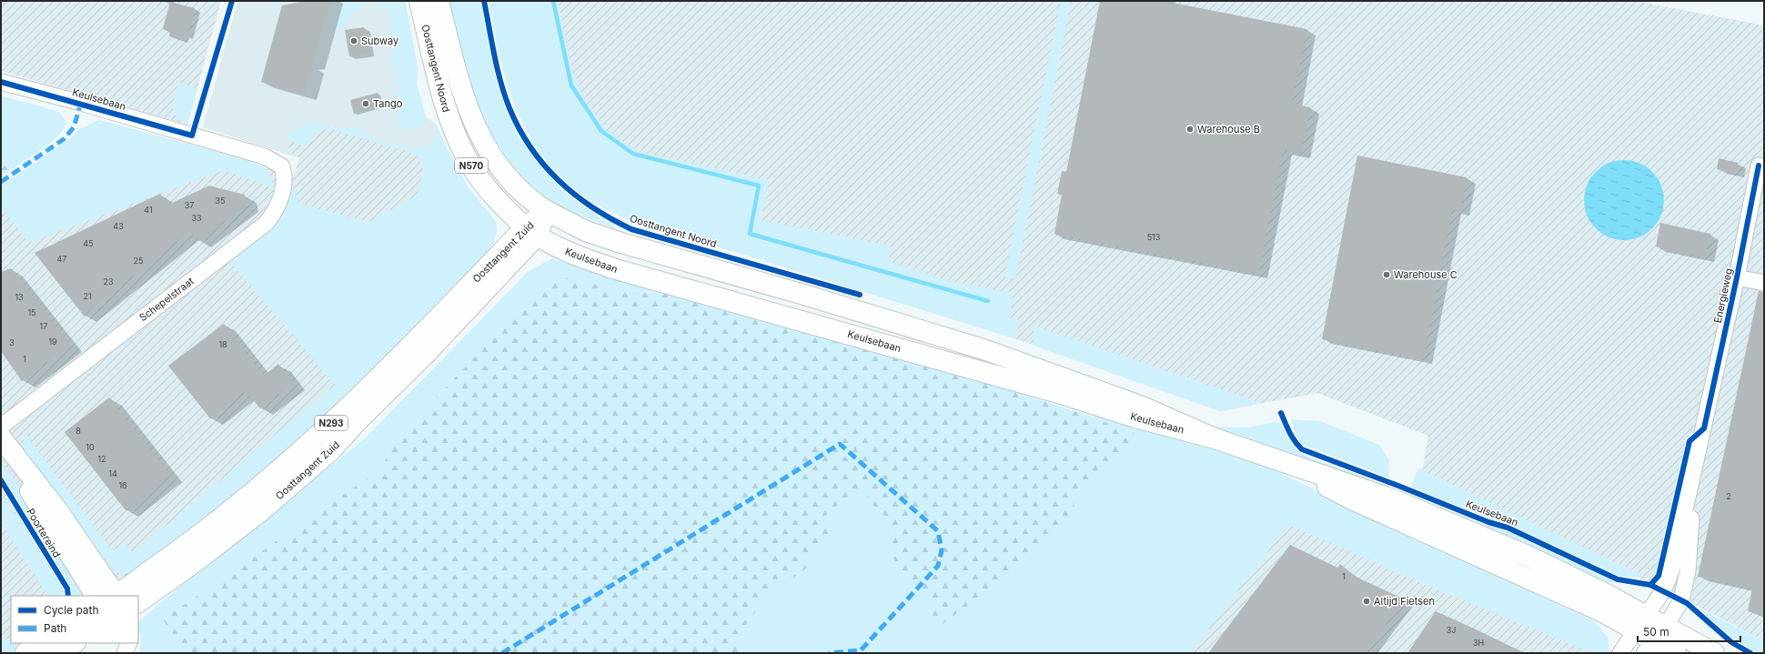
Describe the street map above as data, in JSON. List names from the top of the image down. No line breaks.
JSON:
{"streets":{"main road":["Oosttangent Noord","Keulsebaan","N570","Oosttangent Zuid","N293","Poortereind"],"street":["Energieweg","Schepelstraat"]},"crossings":[["Oosttangent Noord","Keulsebaan"],["Oosttangent Noord","Oosttangent Zuid"],["Keulsebaan","Oosttangent Zuid"],["Keulsebaan","Energieweg"],["Keulsebaan","Schepelstraat"],["Oosttangent Zuid","Poortereind"]],"places":["Subway","Tango","Warehouse B","Warehouse C","Altijd Fietsen"],"house_numbers":["35","37","41","33","43","513","45","47","25","23","21","13","15","17","19","3","18","1","8","10","12","14","16","2","1","3J","3H"],"legend":["Cycle path","Path"],"scale_bar":"50 m"}
